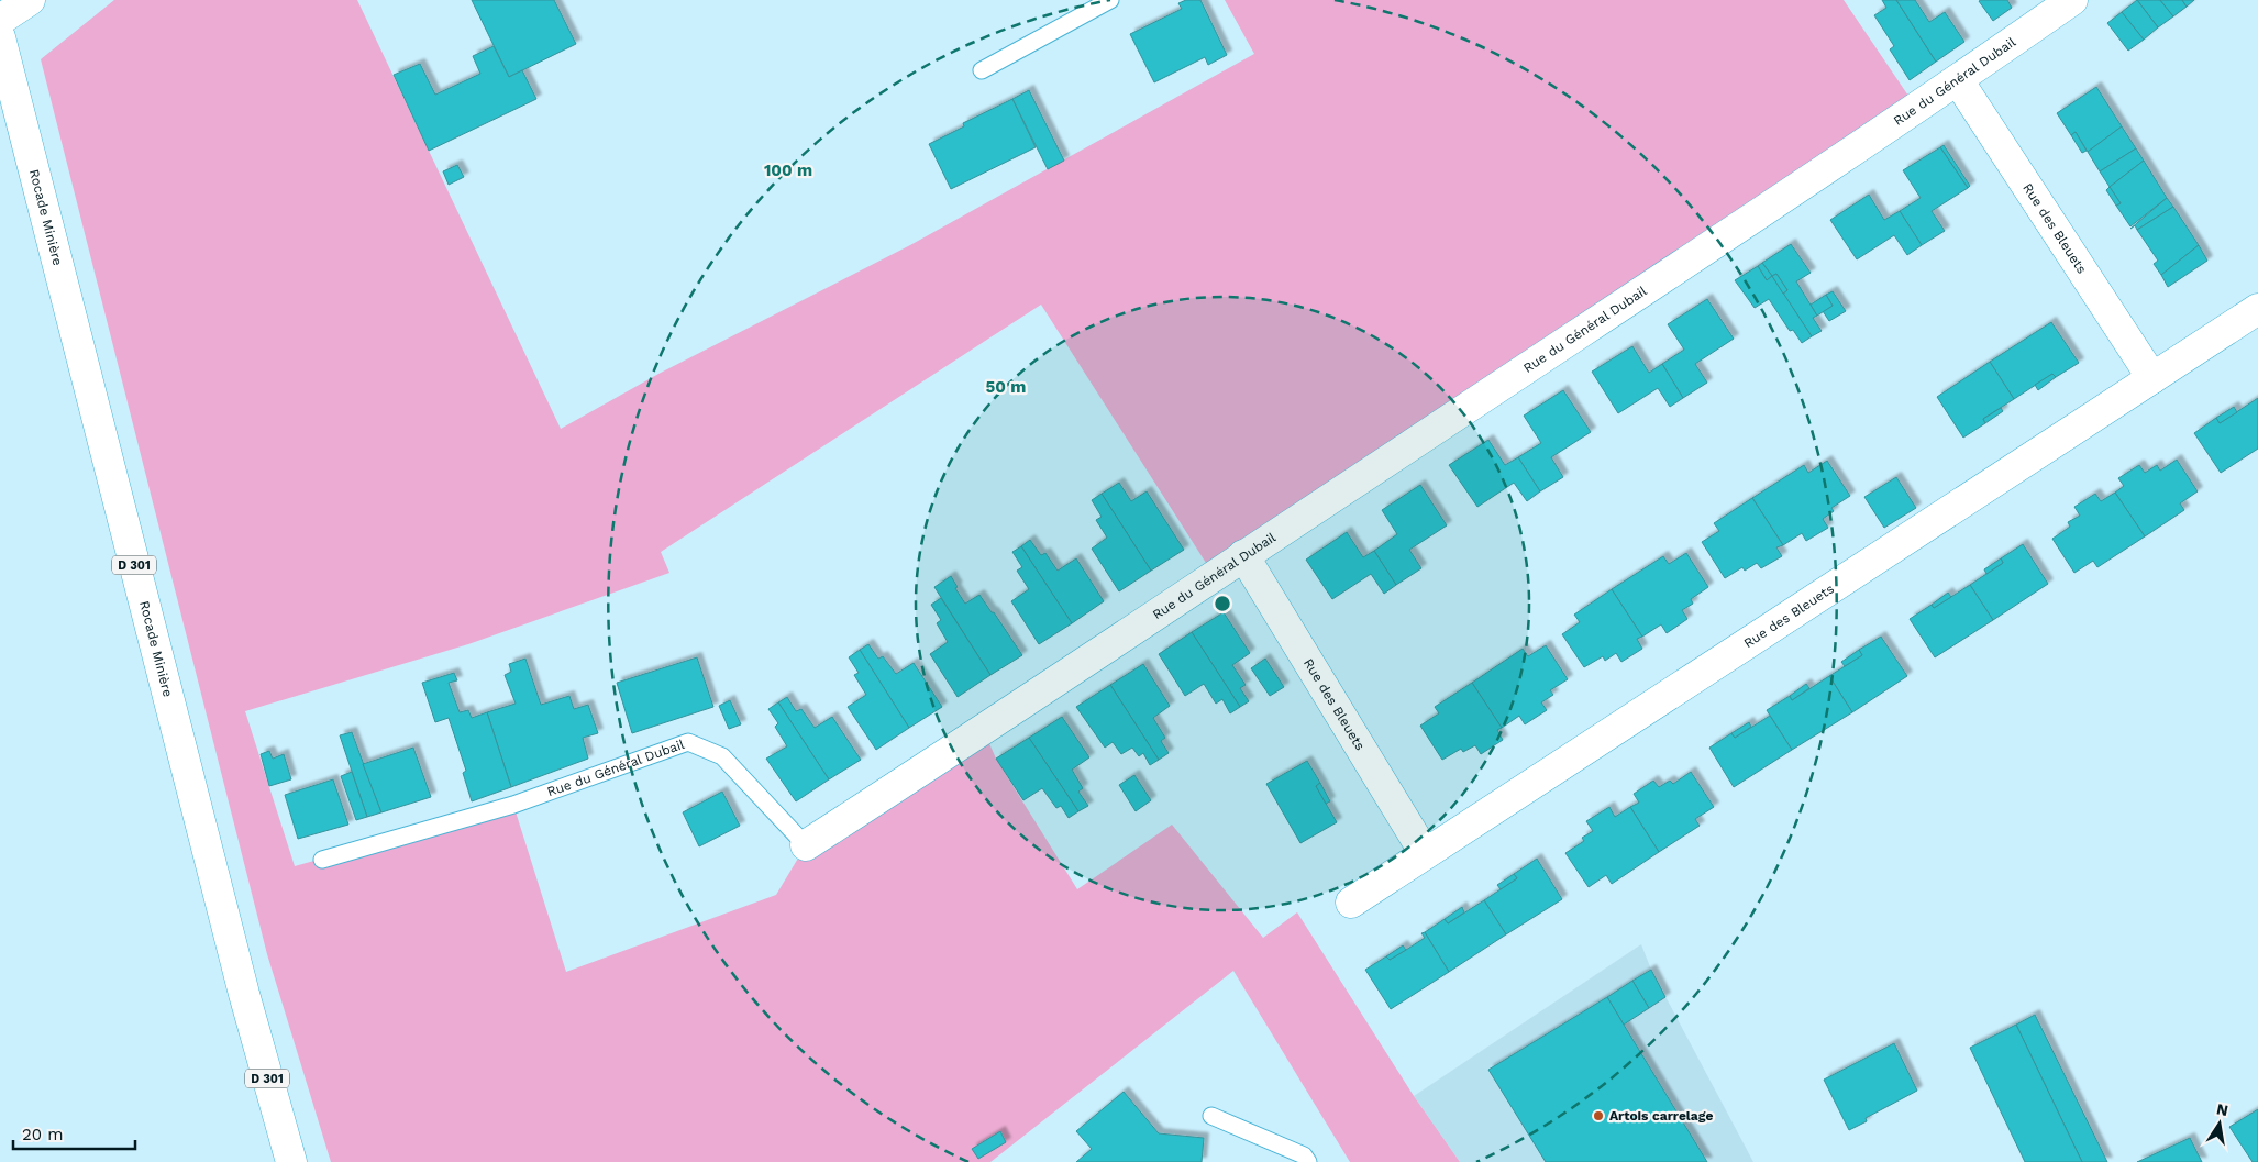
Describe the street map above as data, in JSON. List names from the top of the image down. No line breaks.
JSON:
{"streets":{"main road":["Rue du Général Dubail","Rocade Minière","Rue des Bleuets","D 301"]},"crossings":[["Rue du Général Dubail","Rue des Bleuets"]],"places":["Artois carrelage"],"scale_bar":"20 m","north":"top","rings":["100 m","50 m"]}
